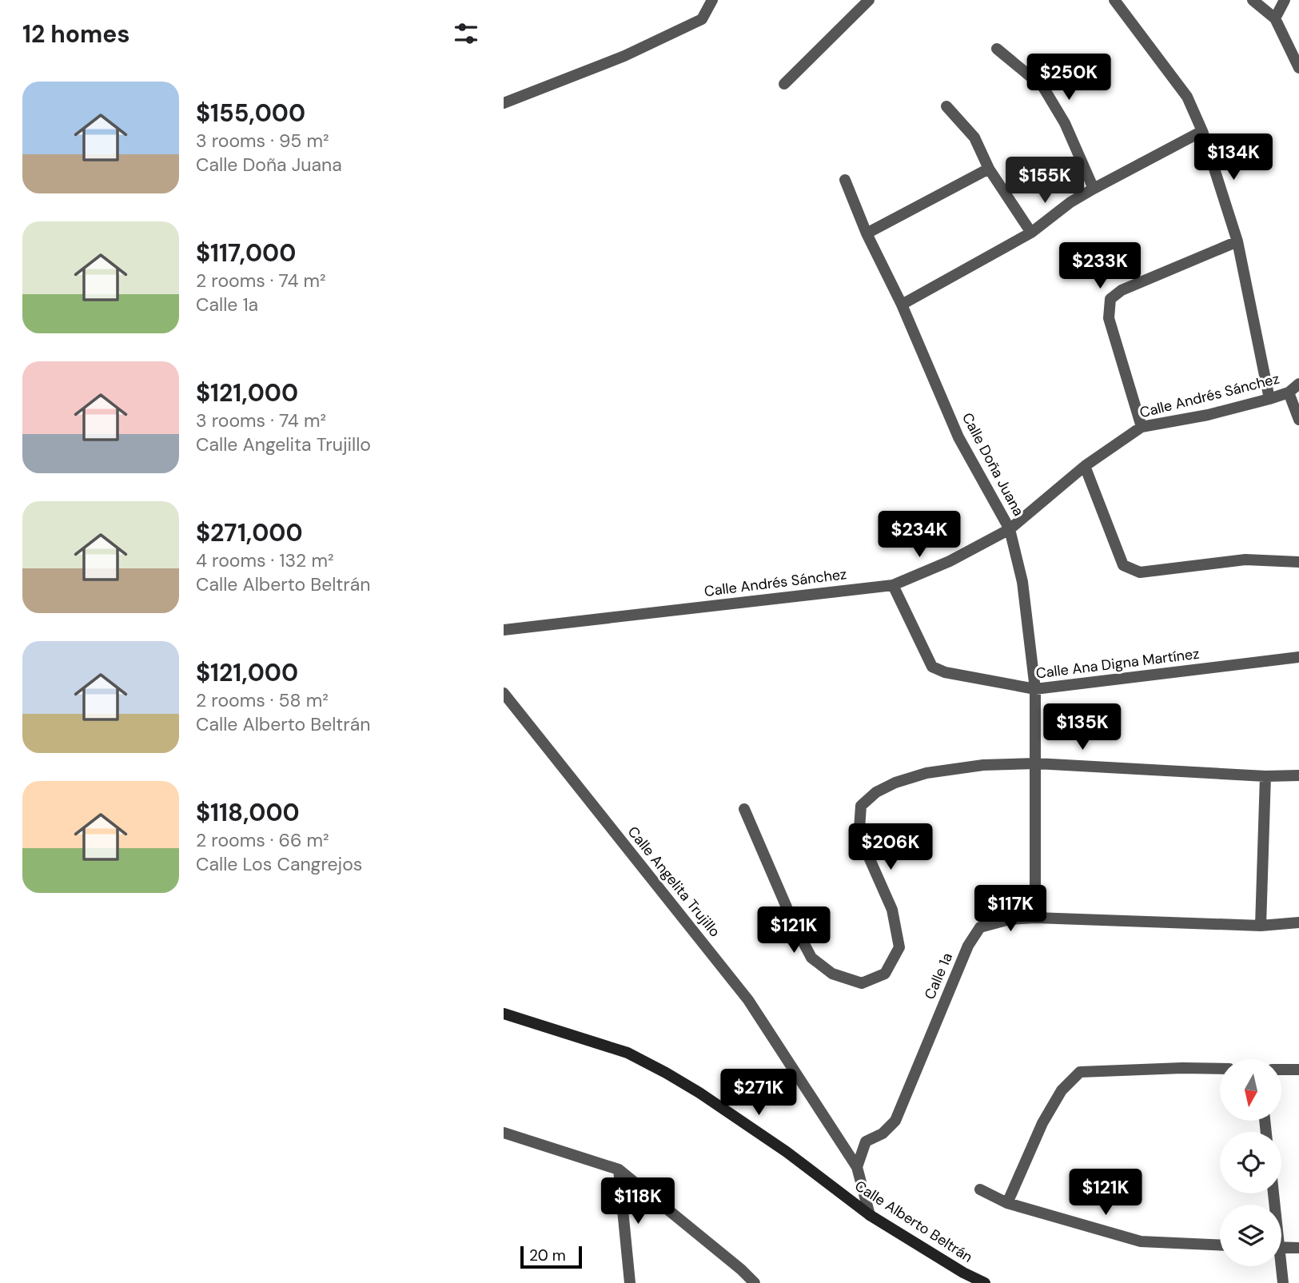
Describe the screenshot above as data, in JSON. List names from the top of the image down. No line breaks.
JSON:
{"streets":{"main road":["Calle Alberto Beltrán"],"street":["Calle Andrés Sánchez","Calle Doña Juana","Calle Ana Digna Martínez","Calle Angelita Trujillo","Calle 1a"]},"crossings":[["Calle Andrés Sánchez","Calle Doña Juana"],["Calle Andrés Sánchez","Calle Ana Digna Martínez"],["Calle Doña Juana","Calle Ana Digna Martínez"],["Calle Doña Juana","Calle 1a"],["Calle Angelita Trujillo","Calle 1a"],["Calle Angelita Trujillo","Calle Alberto Beltrán"]],"scale_bar":"20 m","north":"bottom","page":{"heading":"12 homes","price":["$250K","$134K","$155K","$233K","$234K","$135K","$206K","$117K","$121K","$271K","$121K","$118K"],"list":[{"name":"$155,000","note":"3 rooms · 95 m² · Calle Doña Juana"},{"name":"$117,000","note":"2 rooms · 74 m² · Calle 1a"},{"name":"$121,000","note":"3 rooms · 74 m² · Calle Angelita Trujillo"},{"name":"$271,000","note":"4 rooms · 132 m² · Calle Alberto Beltrán"},{"name":"$121,000","note":"2 rooms · 58 m² · Calle Alberto Beltrán"},{"name":"$118,000","note":"2 rooms · 66 m² · Calle Los Cangrejos"}],"scale":"20 m"}}
